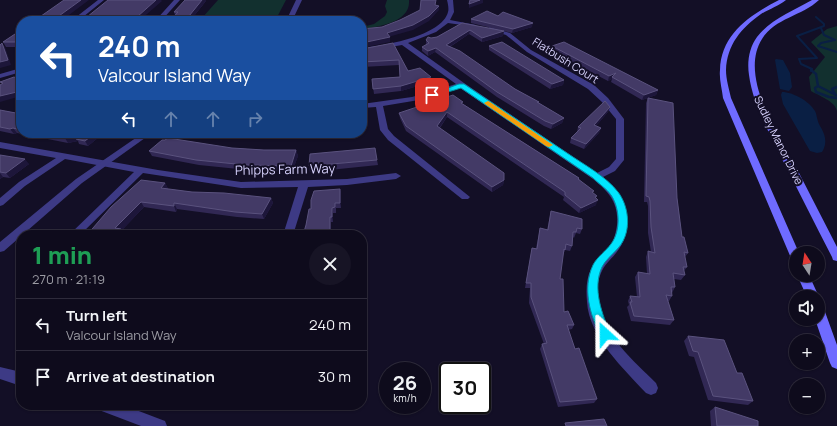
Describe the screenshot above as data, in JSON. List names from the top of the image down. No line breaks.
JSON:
{"streets":{"main road":["Sudley Manor Drive"],"street":["Flatbush Court","Phipps Farm Way"]},"north":"top","page":{"turn":["240 m","Valcour Island Way"],"heading":["1 min","270 m · 21:19"],"map_buttons":["+","−"],"list":[{"name":"Turn left","note":"Valcour Island Way","value":"240 m"},{"name":"Arrive at destination","value":"30 m"}],"speed":"26 km/h","limit":"30"}}
